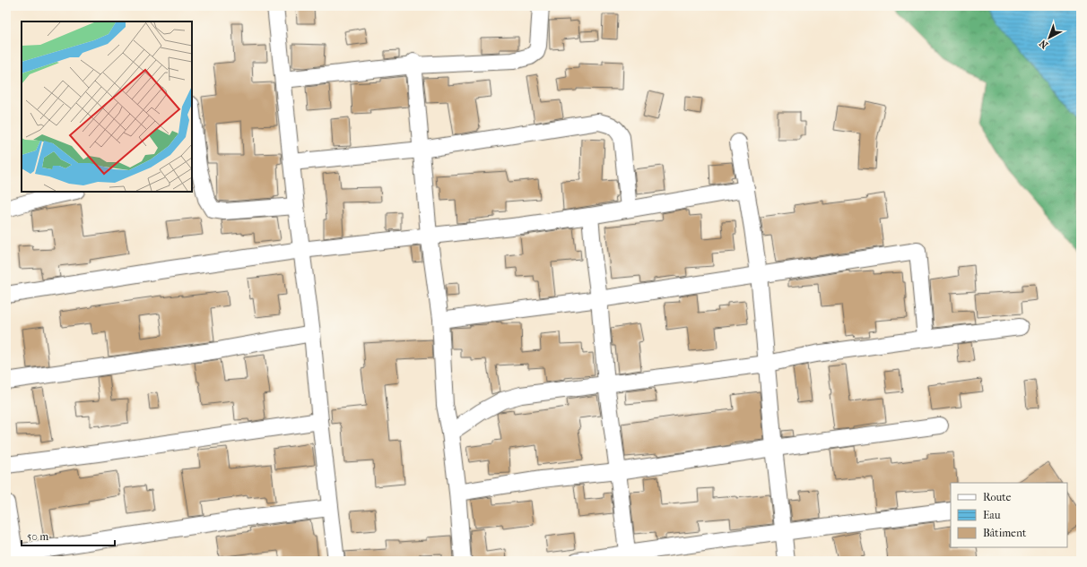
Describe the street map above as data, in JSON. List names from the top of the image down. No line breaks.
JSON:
{"legend":["Route","Eau","Bâtiment"],"scale_bar":"50 m","north":"bottom left"}
